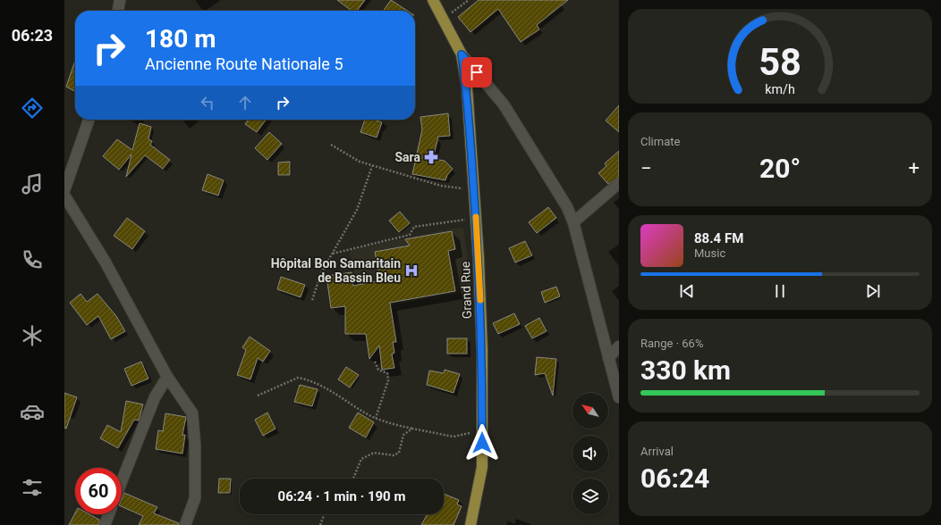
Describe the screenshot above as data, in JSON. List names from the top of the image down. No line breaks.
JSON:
{"streets":{"main road":["Grand Rue"]},"places":{"pharmacy":["Sara"],"hospital":["Hôpital Bon Samaritain de Bassin Bleu"]},"north":"top left","page":{"tabs":"06:23","turn":["180 m","Ancienne Route Nationale 5"],"tile":["Climate",["Range · 66%","330 km"],["Arrival","06:24"]],"heat":["−","20°","+"],"song":["88.4 FM","Music"],"limit":"60","trip":"06:24 · 1 min · 190 m","gauge":["58","km/h"]}}
